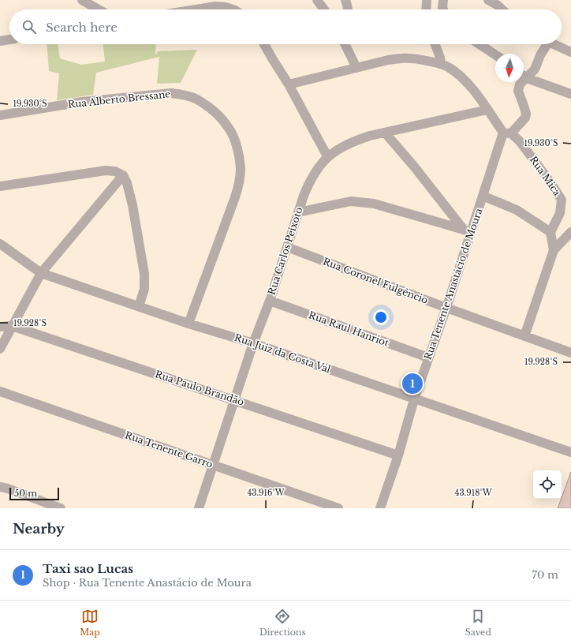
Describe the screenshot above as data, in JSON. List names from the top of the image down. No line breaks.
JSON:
{"streets":{"street":["Rua Alberto Bressane","Rua Mica","Rua Carlos Peixoto","Rua Coronel Fulgêncio","Rua Tenente Anastácio de Moura","Rua Raul Hanriot","Rua Juiz da Costa Val","Rua Paulo Brandão","Rua Tenente Garro"]},"crossings":[["Rua Alberto Bressane","Rua Juiz da Costa Val"],["Rua Mica","Rua Carlos Peixoto"],["Rua Mica","Rua Tenente Anastácio de Moura"],["Rua Carlos Peixoto","Rua Coronel Fulgêncio"],["Rua Carlos Peixoto","Rua Raul Hanriot"],["Rua Carlos Peixoto","Rua Juiz da Costa Val"],["Rua Carlos Peixoto","Rua Paulo Brandão"],["Rua Carlos Peixoto","Rua Tenente Garro"],["Rua Coronel Fulgêncio","Rua Tenente Anastácio de Moura"],["Rua Tenente Anastácio de Moura","Rua Raul Hanriot"],["Rua Tenente Anastácio de Moura","Rua Juiz da Costa Val"],["Rua Tenente Anastácio de Moura","Rua Paulo Brandão"]],"scale_bar":"50 m","north":"bottom","page":{"search":"Search here","pins":"1","scale":"50 m","heading":"Nearby","list":[{"mark":"1","name":"Taxi sao Lucas","note":"Shop · Rua Tenente Anastácio de Moura","value":"70 m"}],"nav":["Map","Directions","Saved"]},"coordinates":["19.930°S","19.928°S","43.916°W","43.918°W"]}
